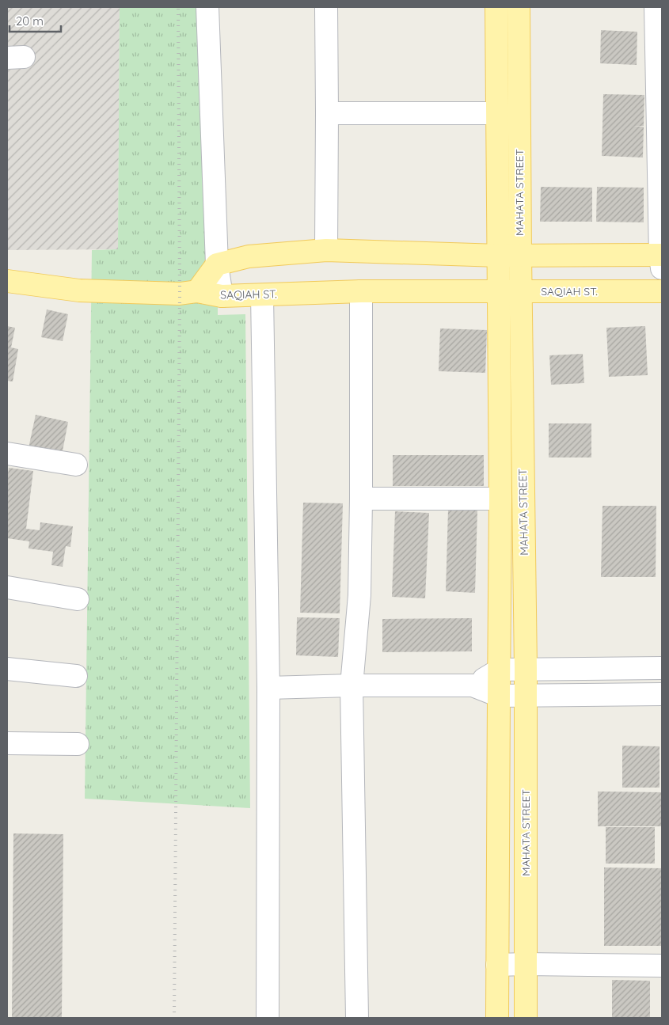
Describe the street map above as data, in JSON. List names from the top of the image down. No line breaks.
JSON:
{"streets":{"main road":["MAHATA STREET","SAQIAH ST."]},"crossings":[["MAHATA STREET","SAQIAH ST."]],"scale_bar":"20 m"}
